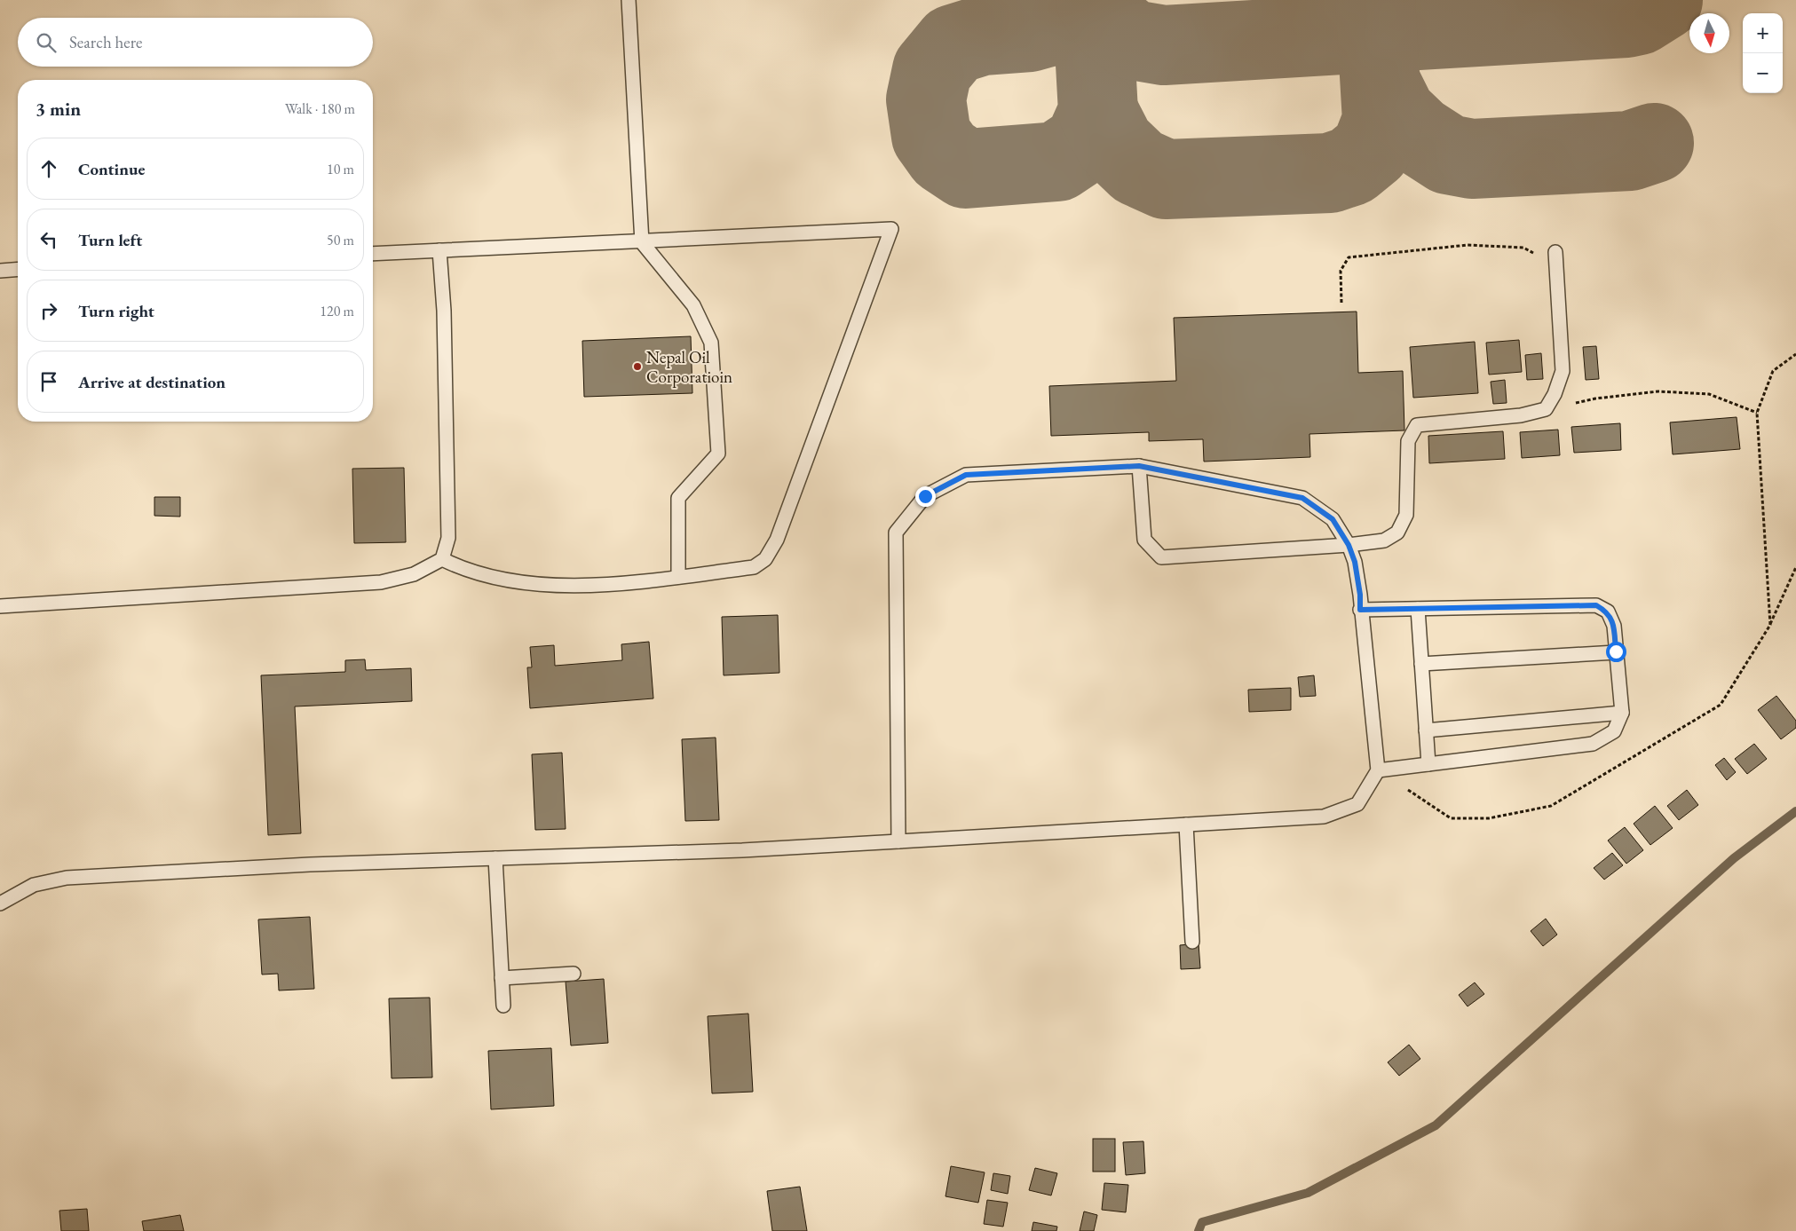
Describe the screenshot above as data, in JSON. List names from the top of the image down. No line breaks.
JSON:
{"places":["Nepal Oil Corporatioin"],"north":"bottom","page":{"map_buttons":["+","−"],"search":"Search here","heading":["3 min","Walk · 180 m"],"list":[["Continue","10 m"],["Turn left","50 m"],["Turn right","120 m"],"Arrive at destination"]}}
